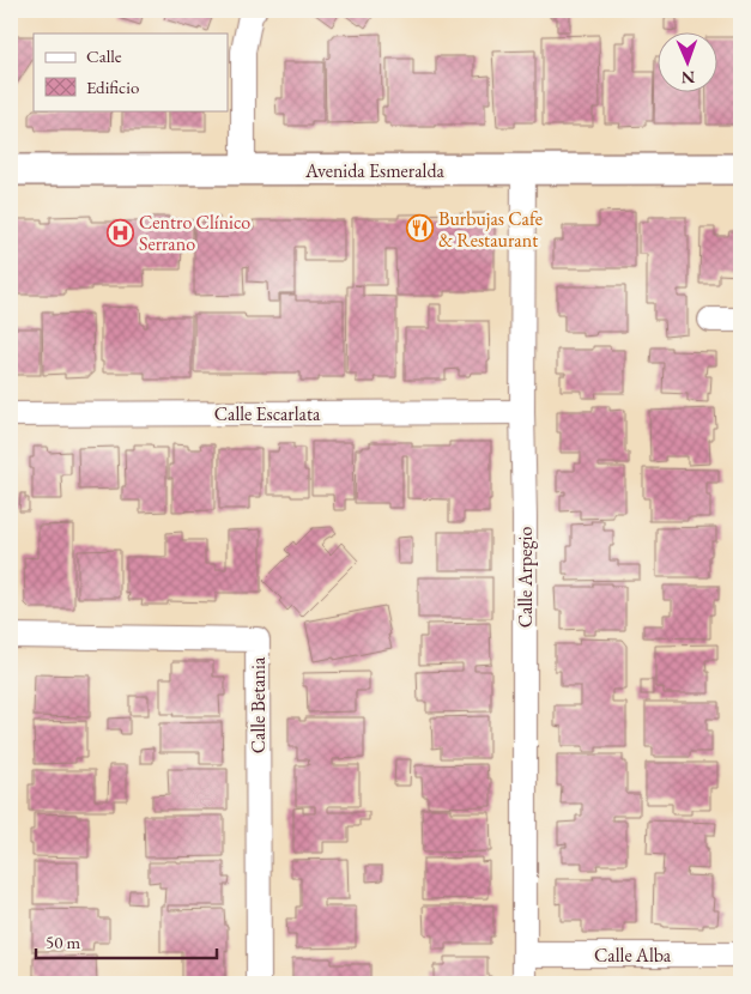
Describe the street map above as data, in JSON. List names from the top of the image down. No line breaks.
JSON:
{"streets":{"street":["Avenida Esmeralda","Calle Escarlata","Calle Arpegio","Calle Betania","Calle Alba"]},"crossings":[["Avenida Esmeralda","Calle Arpegio"],["Calle Escarlata","Calle Arpegio"],["Calle Arpegio","Calle Alba"]],"places":{"restaurant":["Burbujas Cafe & Restaurant"],"hospital":["Centro Clínico Serrano"]},"legend":["Calle","Edificio"],"scale_bar":"50 m","north":"bottom"}
